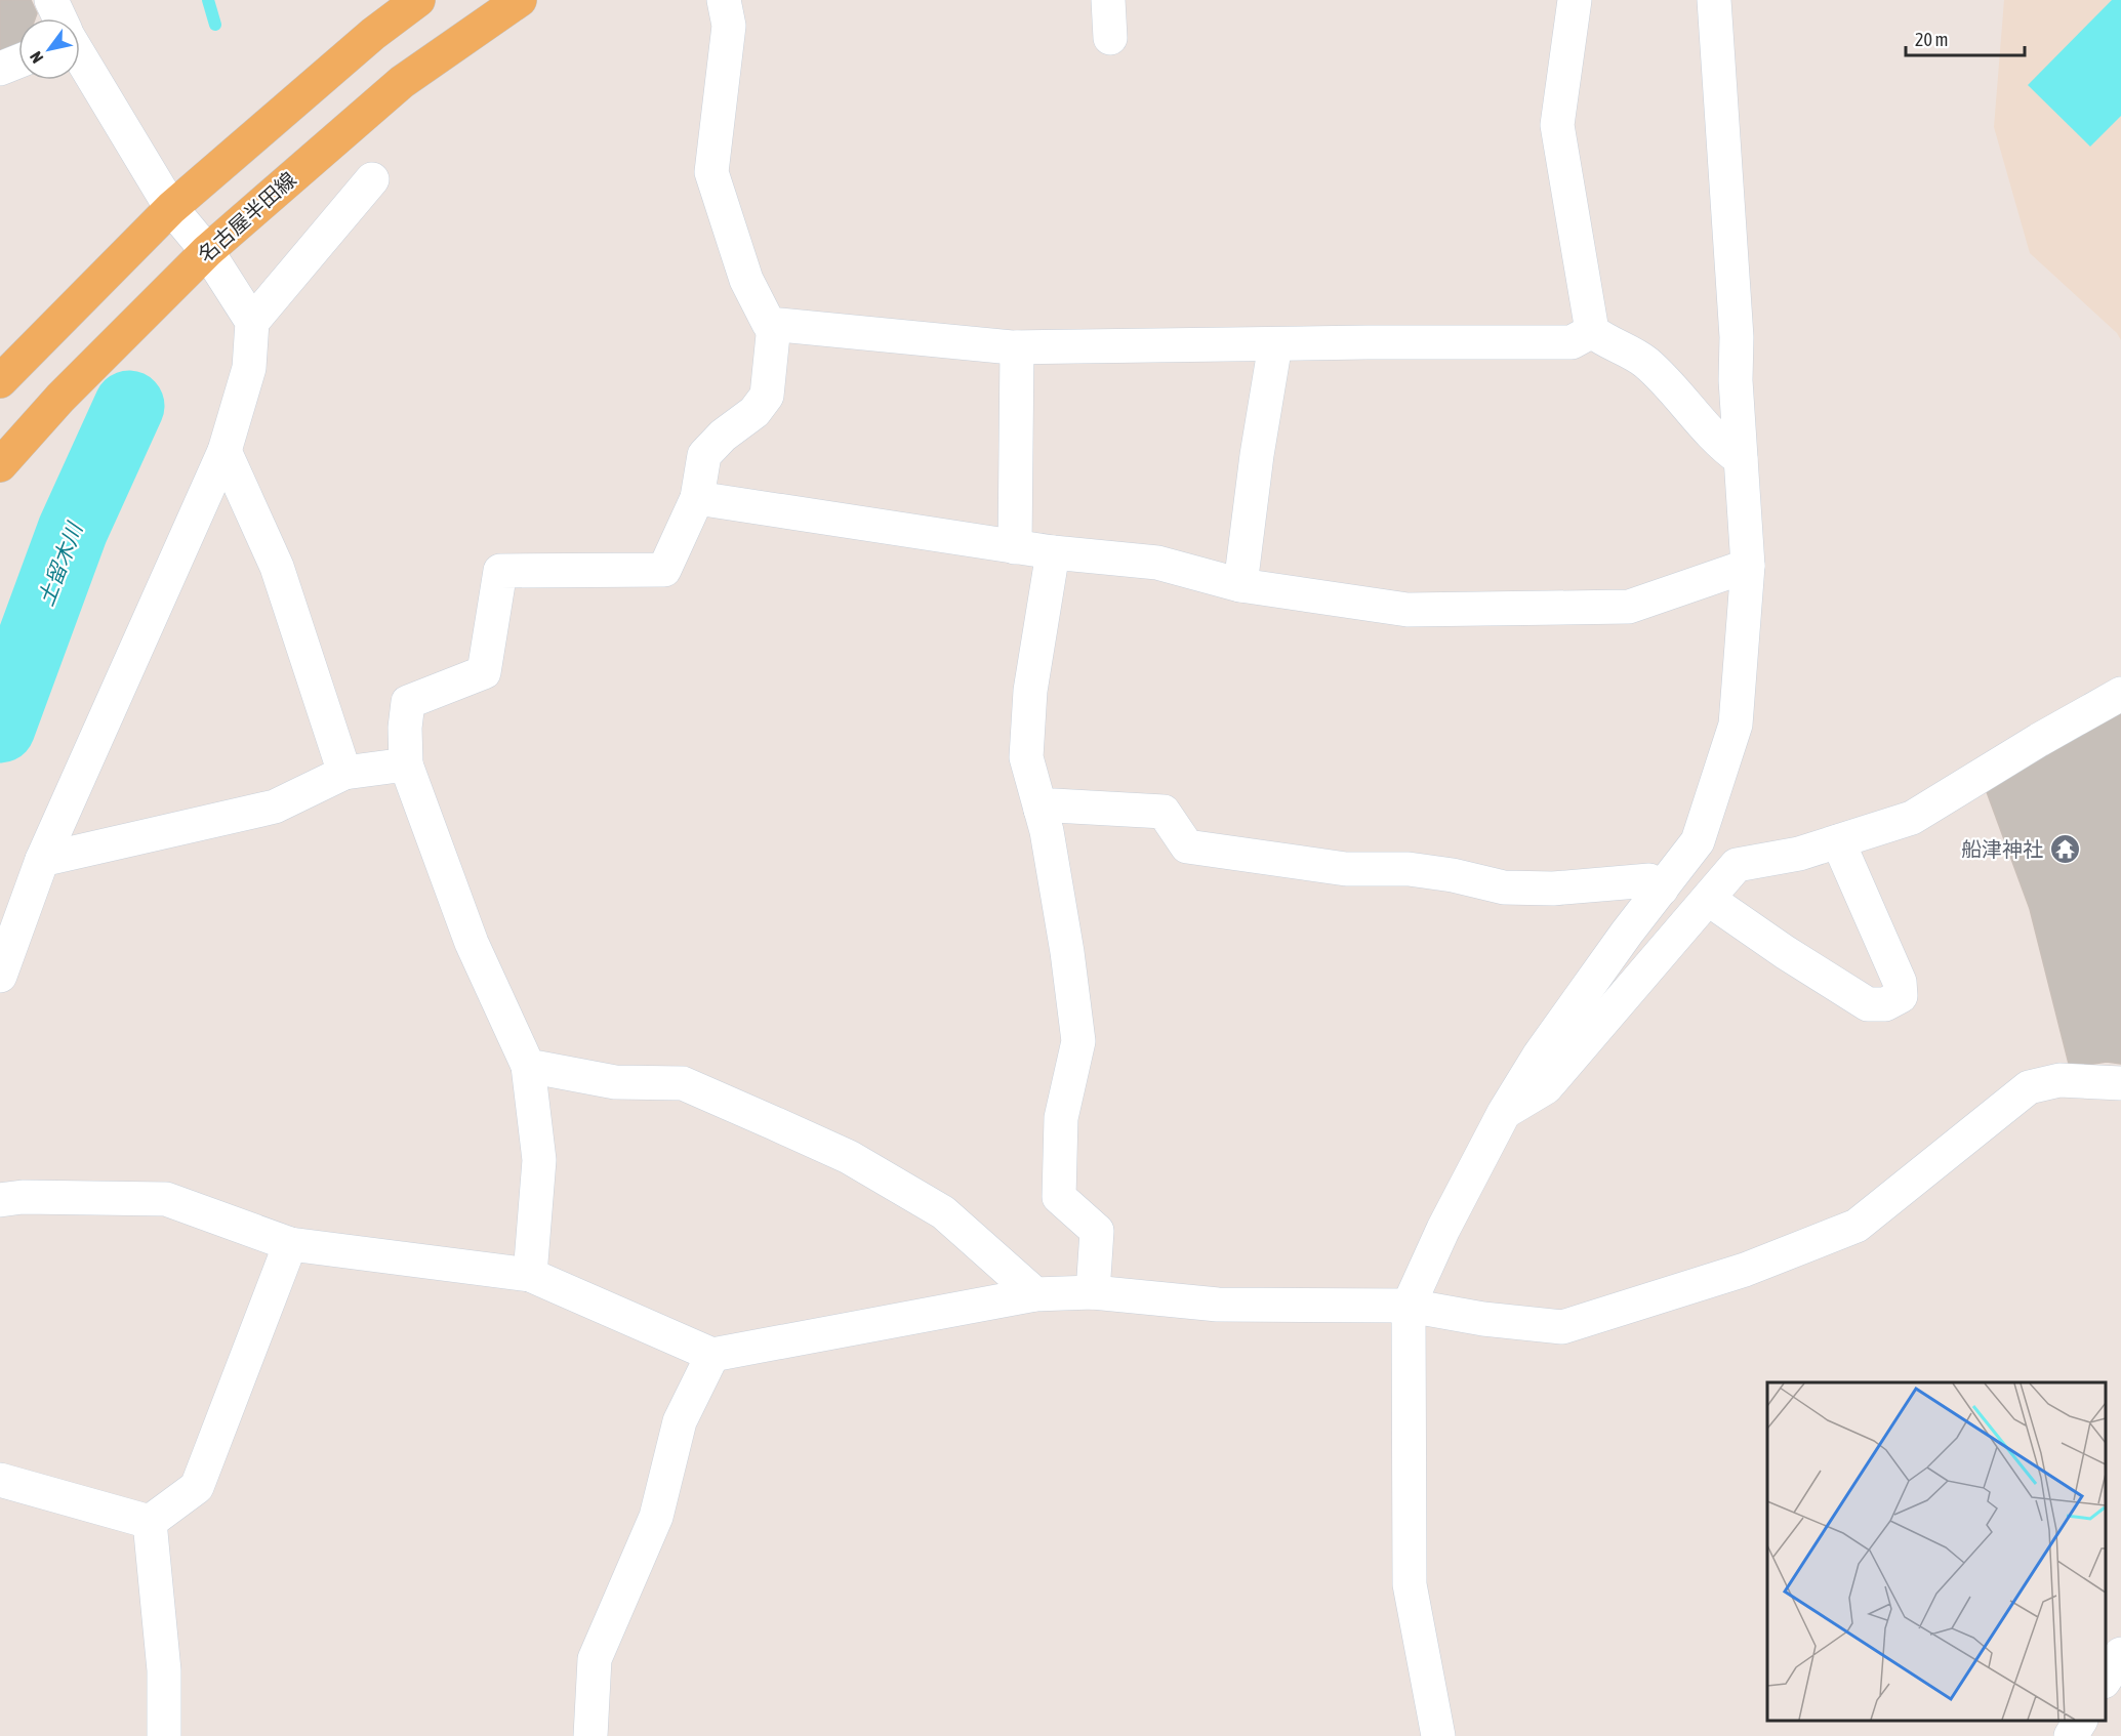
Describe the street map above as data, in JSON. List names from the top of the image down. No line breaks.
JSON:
{"streets":{"main road":["名古屋半田線"]},"water":["土留木川"],"places":{"temple":["船津神社"]},"scale_bar":"20 m","north":"bottom left"}
